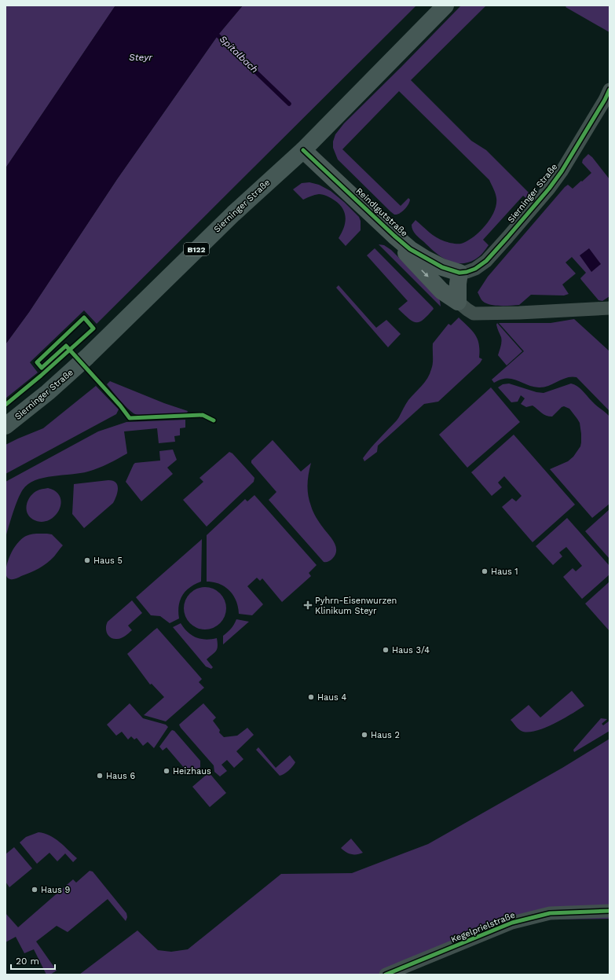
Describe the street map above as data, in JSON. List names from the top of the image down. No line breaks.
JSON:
{"streets":{"main road":["Sierninger Straße","B122"],"street":["Reindlgutstraße","Kegelprielstraße"]},"crossings":[["Sierninger Straße","Reindlgutstraße"]],"water":["Spitalbach","Steyr"],"places":{"other":["Haus 5","Haus 1","Haus 3/4","Haus 4","Haus 2","Heizhaus","Haus 6","Haus 9"],"health":["Pyhrn-Eisenwurzen Klinikum Steyr"]},"scale_bar":"20 m"}
